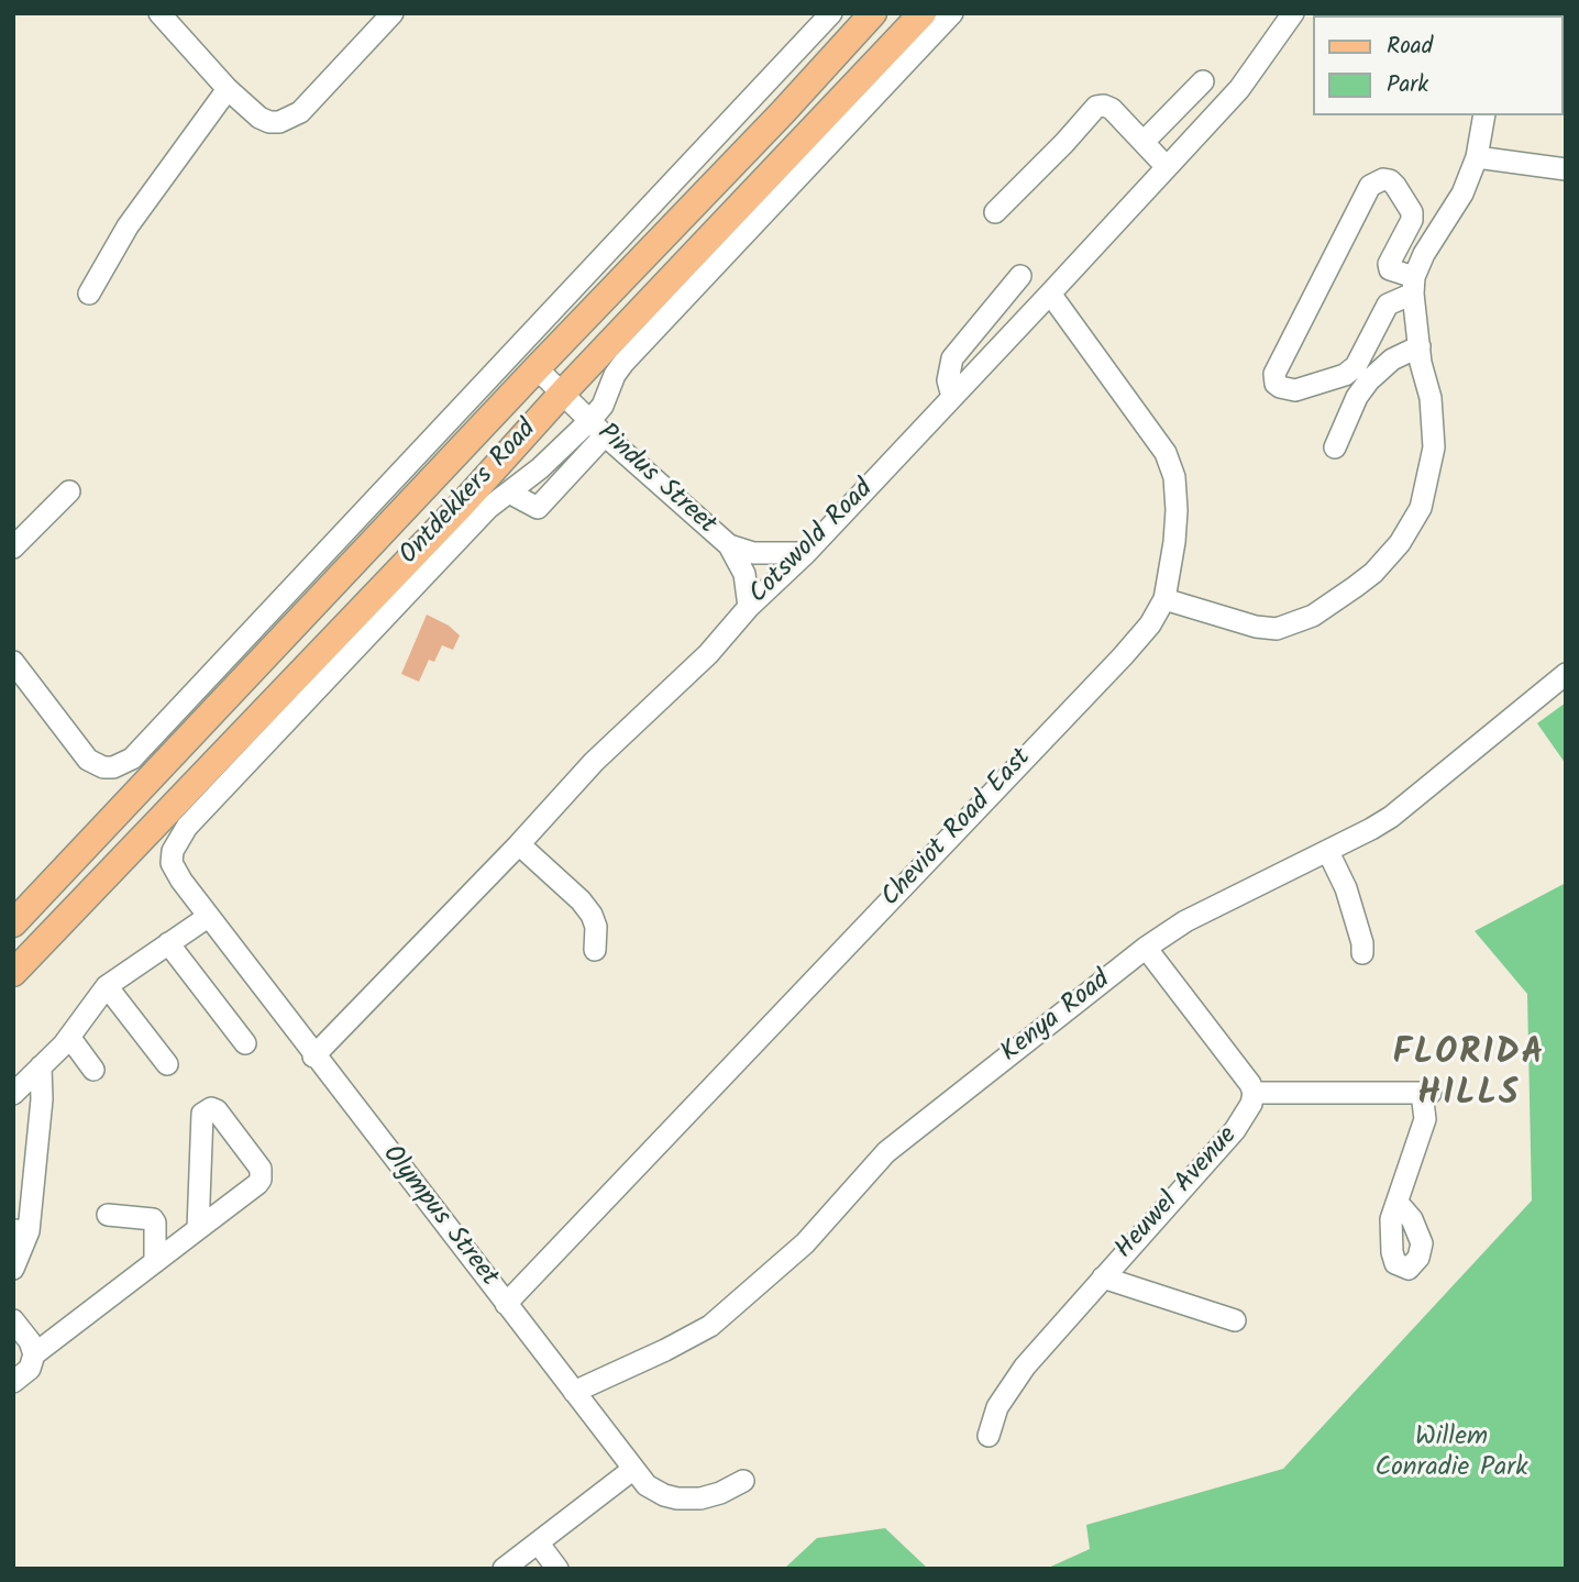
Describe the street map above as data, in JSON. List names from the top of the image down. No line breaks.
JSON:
{"streets":{"main road":["Ontdekkers Road"],"street":["Pindus Street","Cotswold Road","Cheviot Road East","Kenya Road","Heuwel Avenue","Olympus Street"]},"crossings":[["Pindus Street","Ontdekkers Road"],["Pindus Street","Cotswold Road"],["Ontdekkers Road","Olympus Street"],["Cotswold Road","Cheviot Road East"],["Cotswold Road","Olympus Street"],["Cheviot Road East","Olympus Street"],["Kenya Road","Olympus Street"]],"districts":["FLORIDA HILLS"],"parks":["Willem Conradie Park"],"legend":["Road","Park"]}
